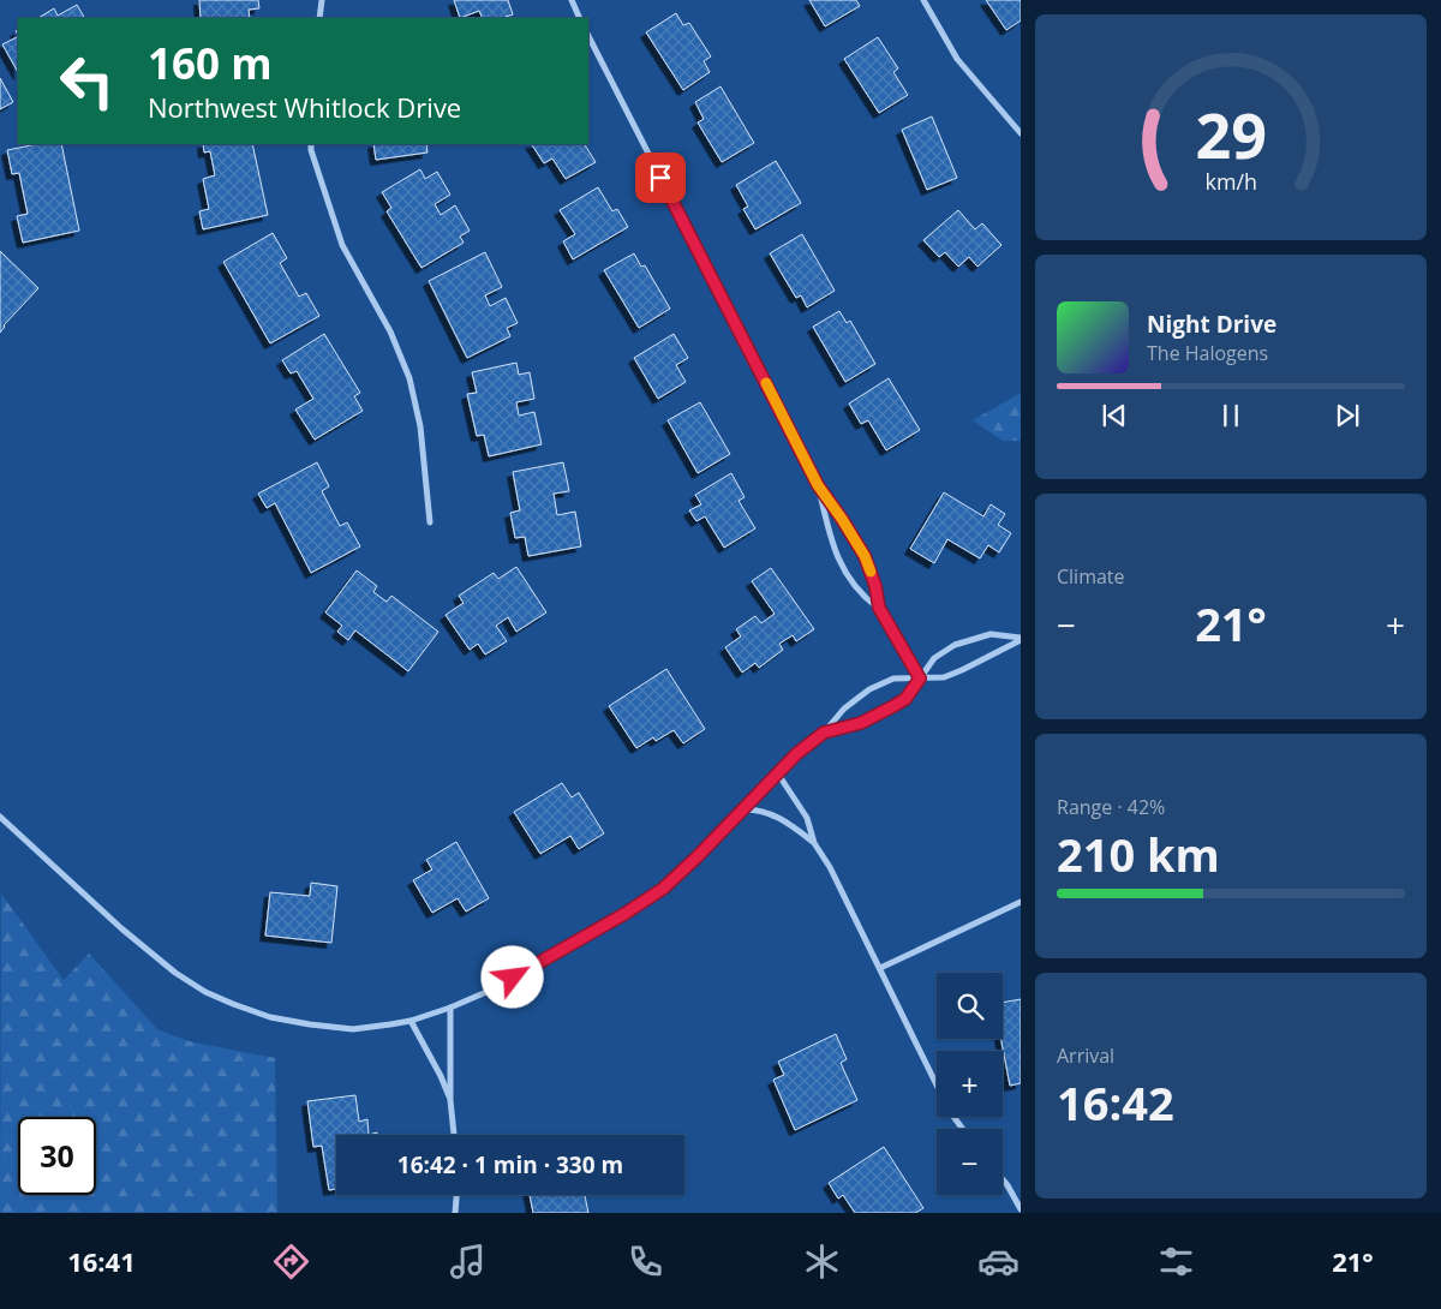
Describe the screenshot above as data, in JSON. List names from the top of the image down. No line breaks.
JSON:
{"page":{"turn":["160 m","Northwest Whitlock Drive"],"song":["Night Drive","The Halogens"],"tile":["Climate",["Range · 42%","210 km"],["Arrival","16:42"]],"heat":["−","21°","+"],"map_buttons":["+","−"],"limit":"30","trip":"16:42 · 1 min · 330 m","tabs":["16:41","21°"],"gauge":["29","km/h"]}}
